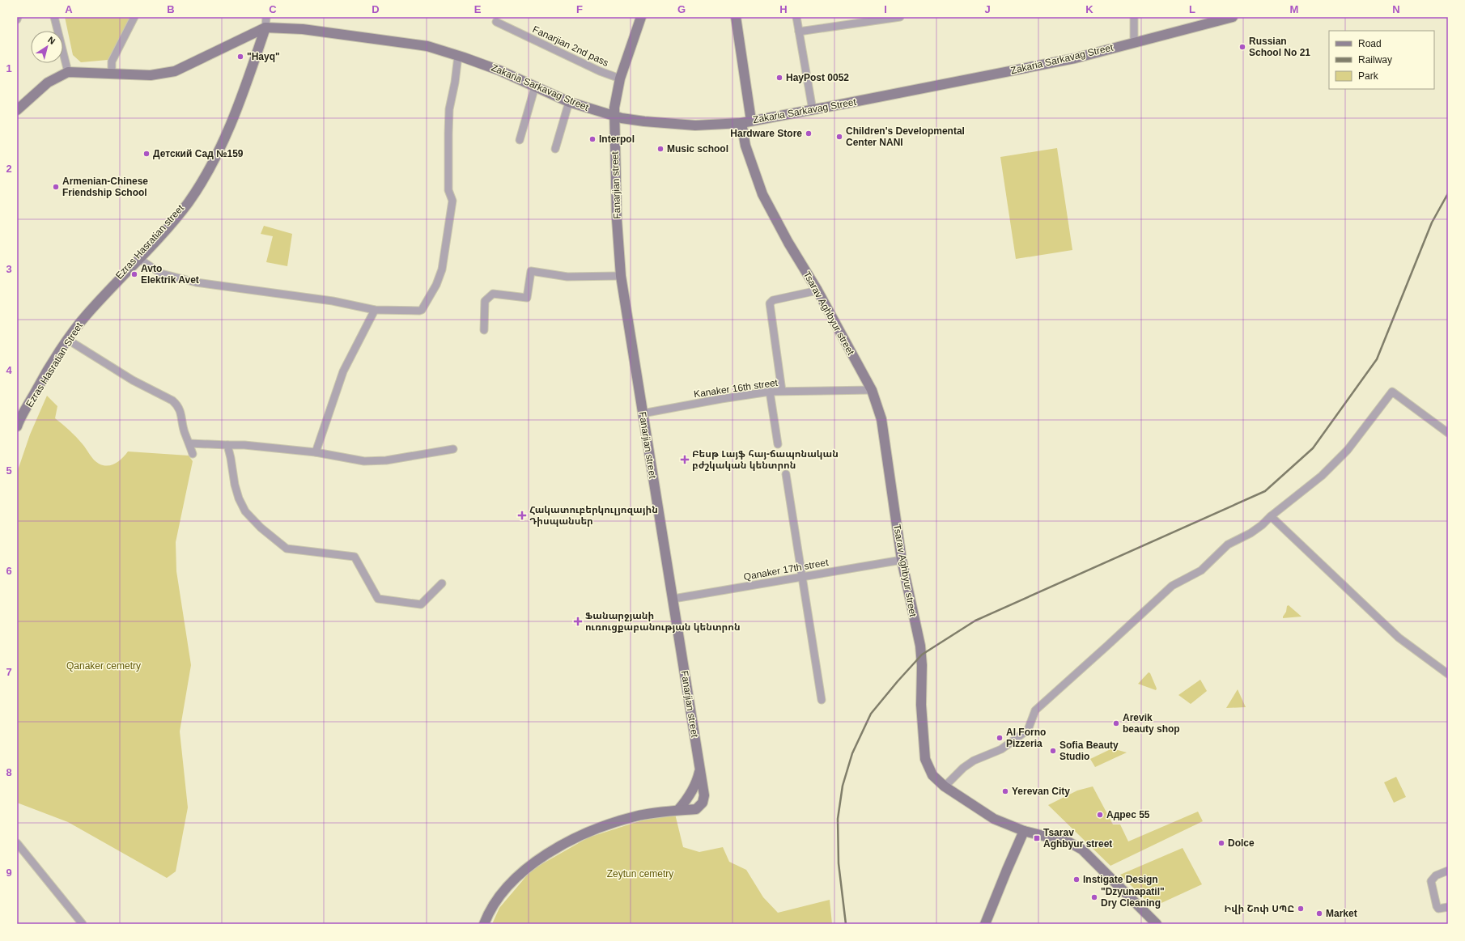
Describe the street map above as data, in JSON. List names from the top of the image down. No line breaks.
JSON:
{"streets":{"street":["Fanarjian 2nd pass","Zakaria Sarkavag Street","Fanarjian street","Ezras Hasratian street","Tsarav Aghbyur street","Ezras Hasratian Street","Kanaker 16th street","Qanaker 17th street"]},"crossings":[["Zakaria Sarkavag Street","Fanarjian street"],["Zakaria Sarkavag Street","Ezras Hasratian street"],["Zakaria Sarkavag Street","Tsarav Aghbyur street"],["Zakaria Sarkavag Street","Ezras Hasratian Street"],["Fanarjian street","Kanaker 16th street"],["Fanarjian street","Qanaker 17th street"],["Ezras Hasratian street","Ezras Hasratian Street"],["Tsarav Aghbyur street","Kanaker 16th street"],["Tsarav Aghbyur street","Qanaker 17th street"]],"parks":["Qanaker cemetry","Zeytun cemetry"],"places":{"other":["Russian School No 21","\"Hayq\"","HayPost 0052","Hardware Store","Children's Developmental Center NANI","Interpol","Music school","Детский Сад №159","Armenian-Chinese Friendship School","Avto Elektrik Avet","Arevik beauty shop","Al Forno Pizzeria","Sofia Beauty Studio","Yerevan City","Адрес 55","Dolce","Instigate Design","\"Dzyunapatil\" Dry Cleaning","Իվի Շոփ ՍՊԸ","Market"],"health":["Բեսթ Լայֆ հայ-ճապոնական բժշկական կենտրոն","Հակատուբերկուլյոզային Դիսպանսեր","Ֆանարջյանի ուռուցքաբանության կենտրոն"],"transit":["Tsarav Aghbyur street"]},"legend":["Road","Railway","Park"],"north":"top right","grid":{"columns":["A","B","C","D","E","F","G","H","I","J","K","L","M","N"],"rows":["1","2","3","4","5","6","7","8","9"]}}
